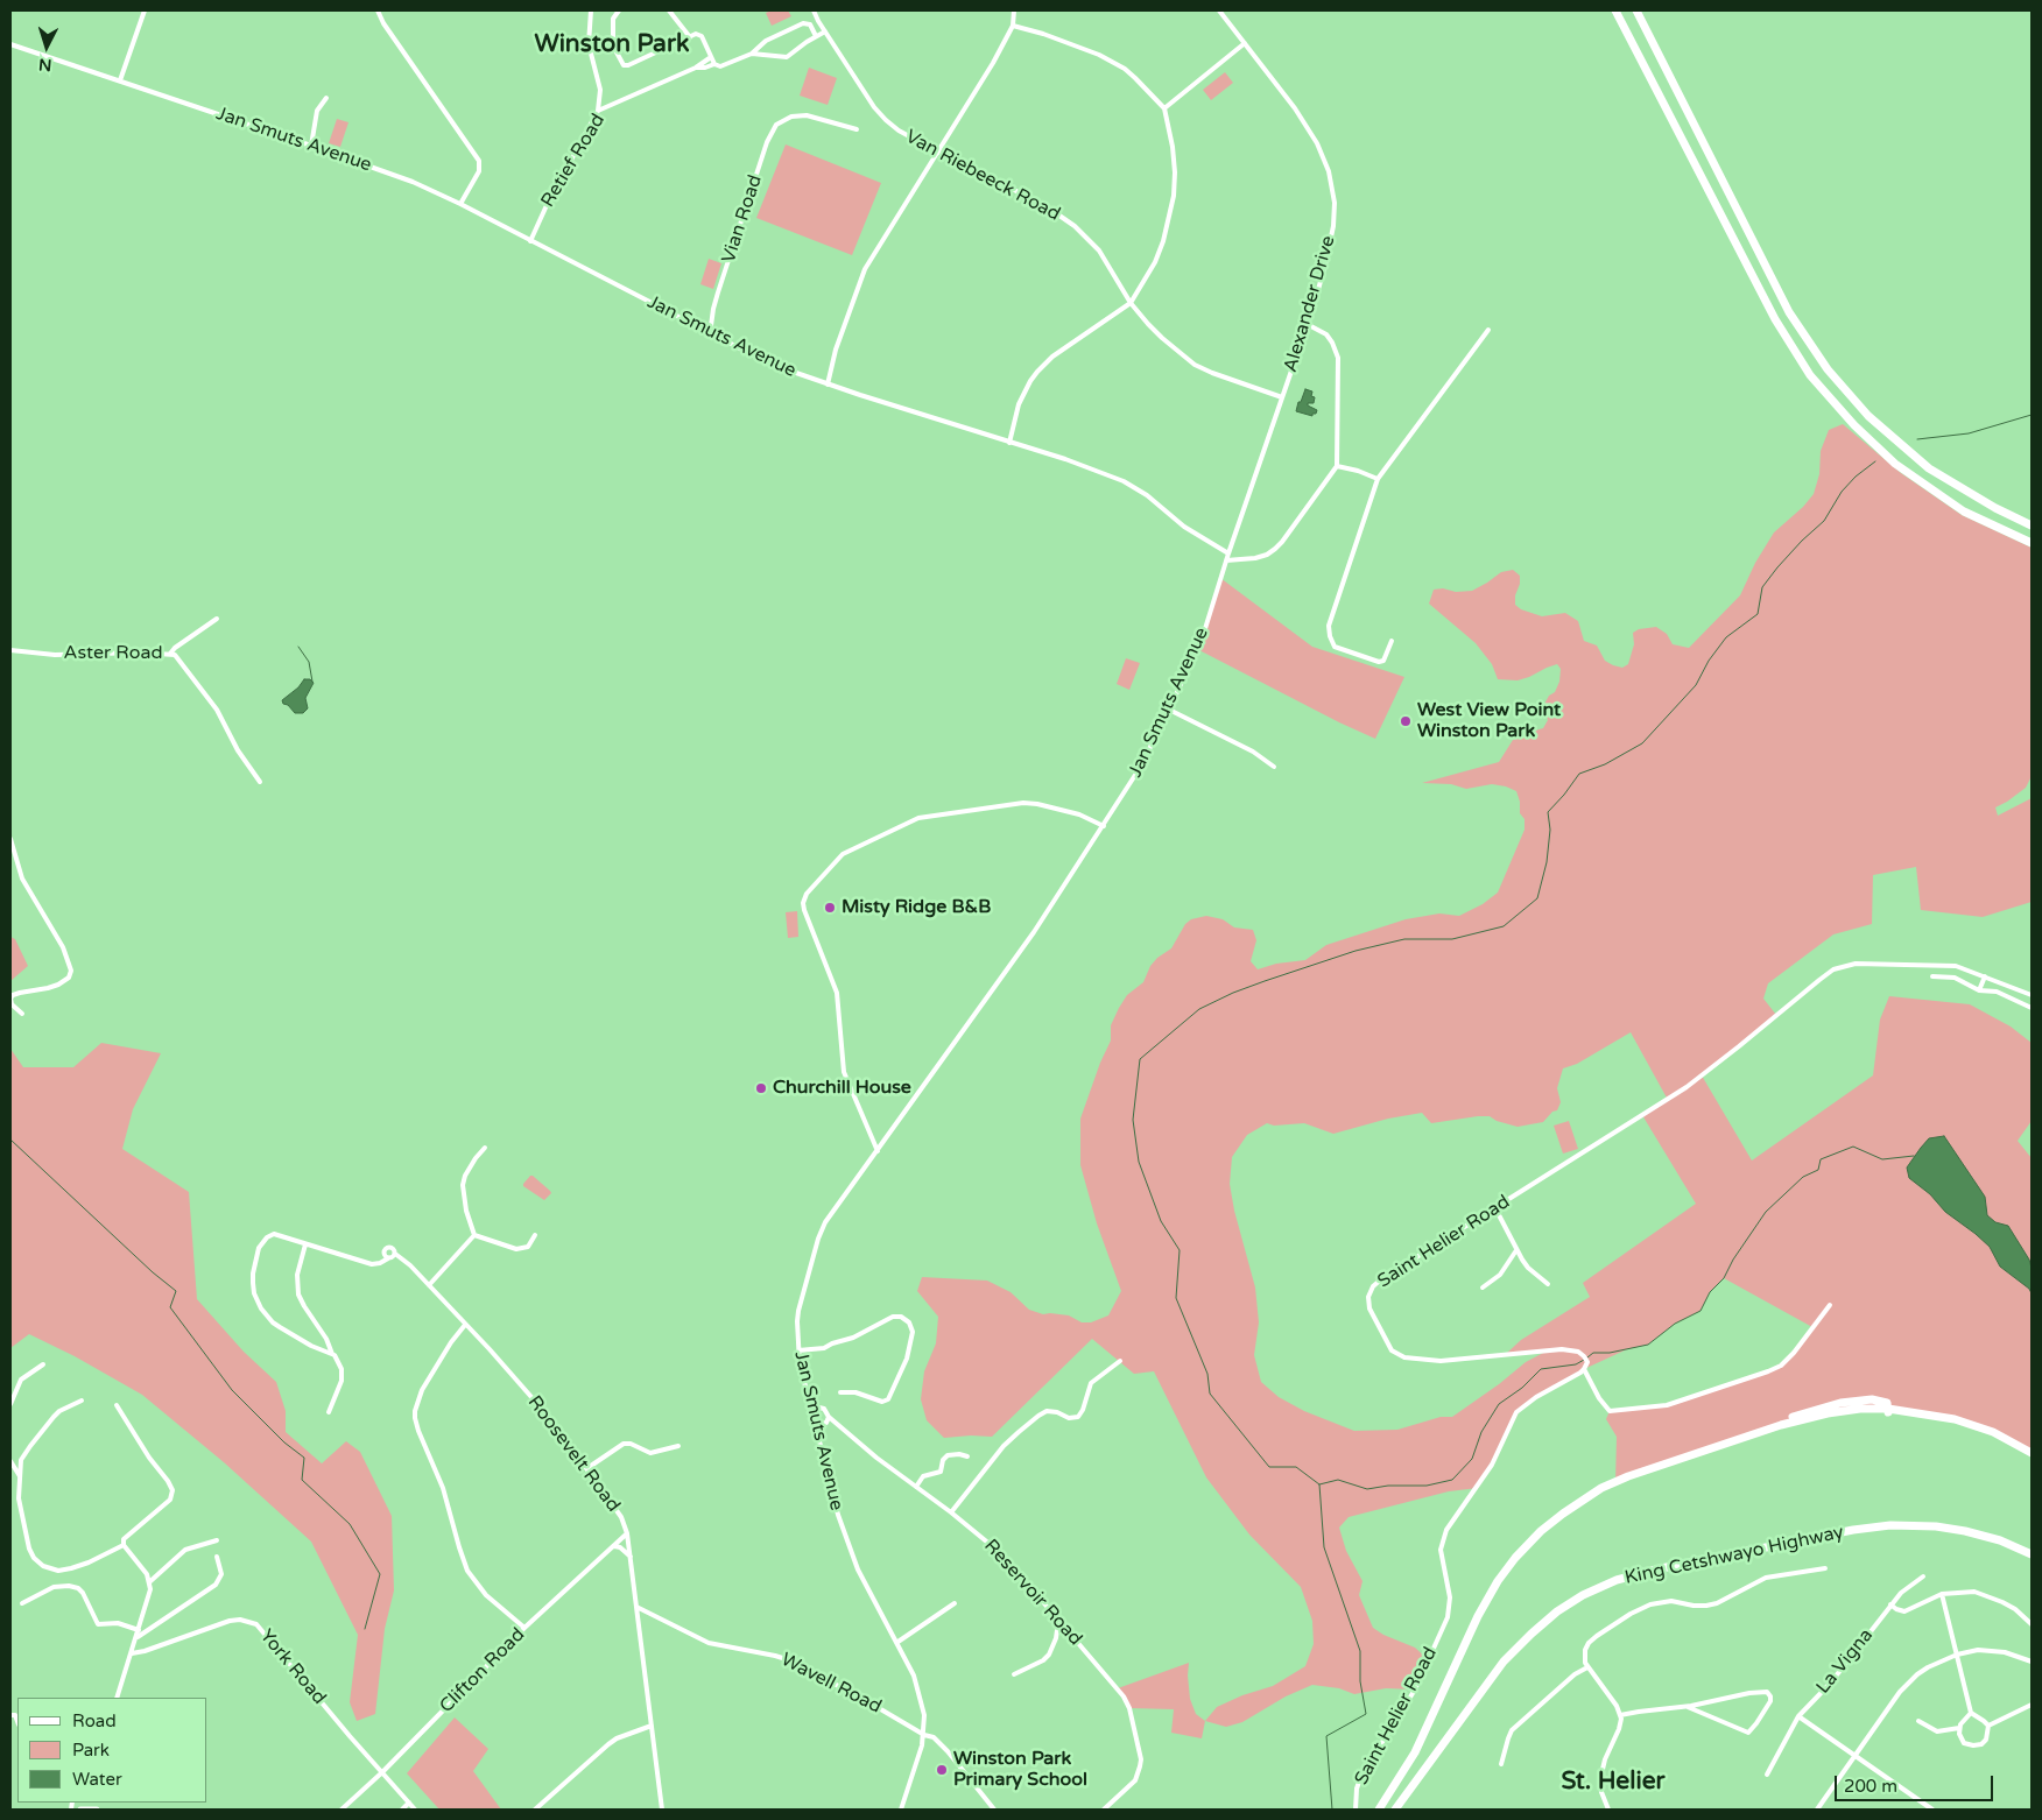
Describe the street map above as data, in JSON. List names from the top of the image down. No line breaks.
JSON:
{"streets":{"highway":["King Cetshwayo Highway"],"street":["Jan Smuts Avenue","Retief Road","Van Riebeeck Road","Vian Road","Alexander Drive","Aster Road","Saint Helier Road","Roosevelt Road","Reservoir Road","La Vigna","York Road","Clifton Road","Wavell Road"]},"crossings":[["Jan Smuts Avenue","Retief Road"],["Jan Smuts Avenue","Vian Road"],["Jan Smuts Avenue","Alexander Drive"],["Jan Smuts Avenue","Reservoir Road"],["Jan Smuts Avenue","Wavell Road"],["Van Riebeeck Road","Alexander Drive"],["Roosevelt Road","Clifton Road"],["Roosevelt Road","Wavell Road"],["York Road","Clifton Road"]],"districts":["Winston Park","St. Helier"],"places":["West View Point Winston Park","Misty Ridge B&B","Churchill House","Winston Park Primary School"],"legend":["Road","Park","Water"],"scale_bar":"200 m","north":"bottom"}
